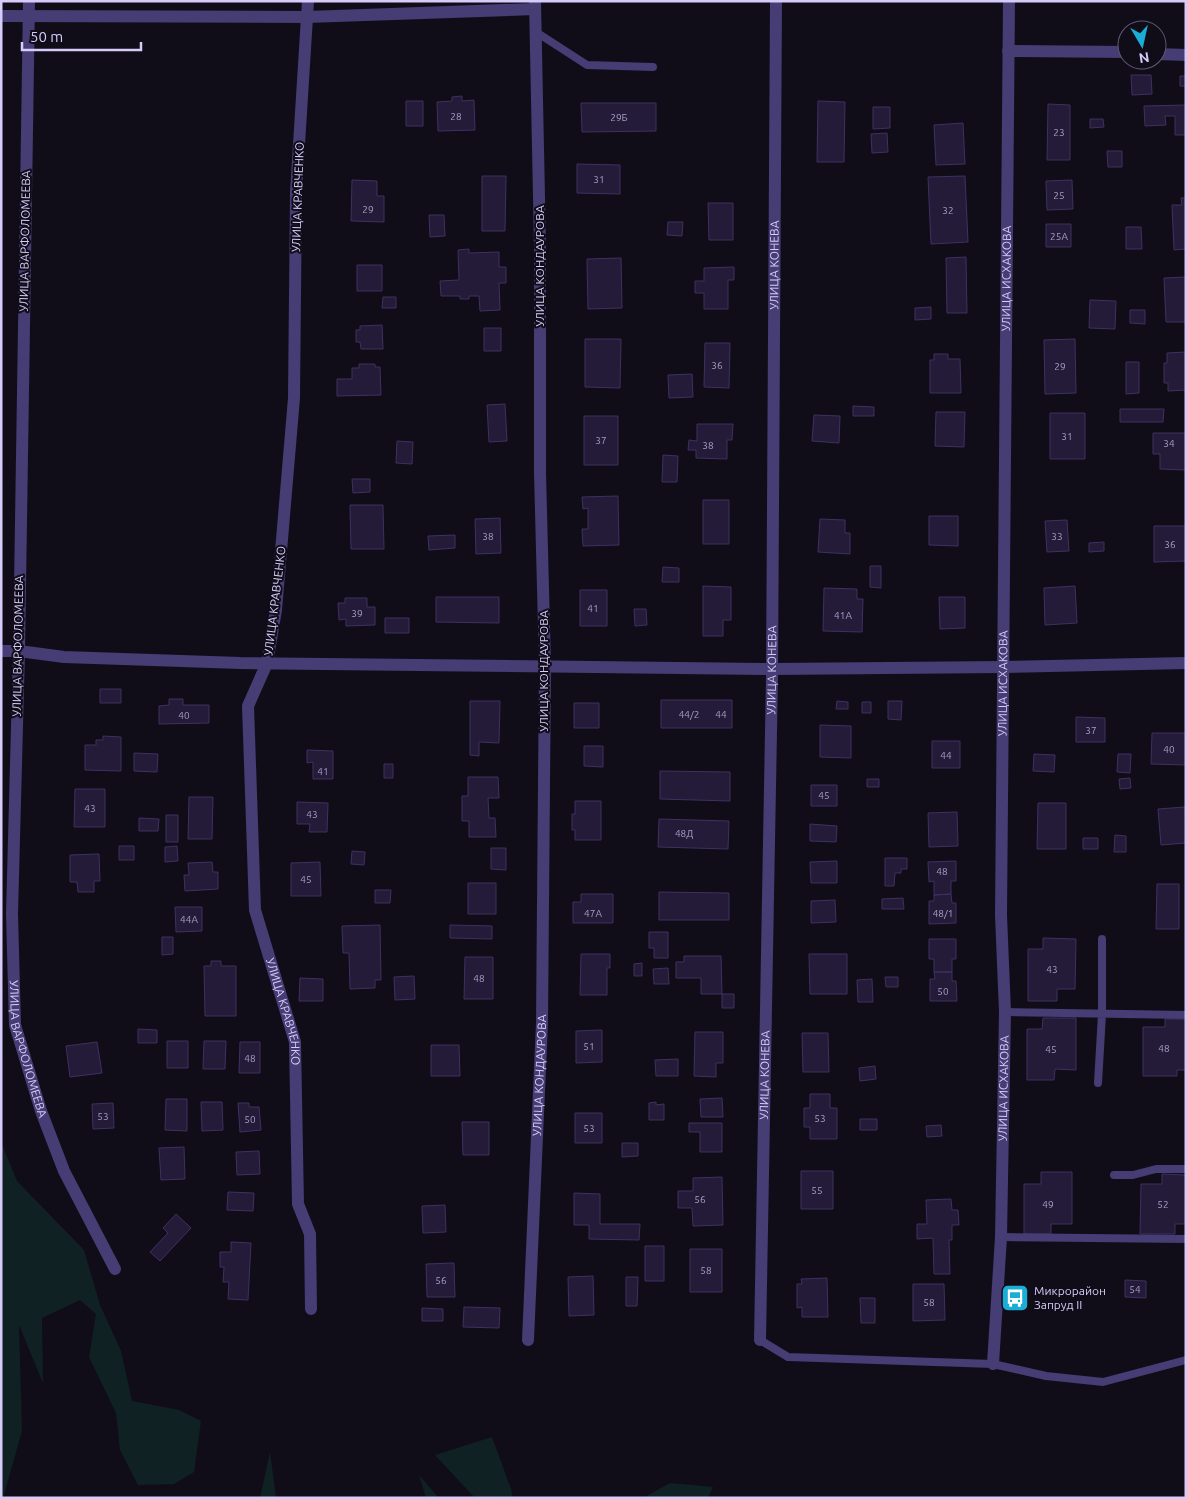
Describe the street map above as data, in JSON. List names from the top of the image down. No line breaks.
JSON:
{"streets":{"street":["УЛИЦА КРАВЧЕНКО","УЛИЦА ВАРФОЛОМЕЕВА","УЛИЦА КОНДАУРОВА","УЛИЦА КОНЕВА","УЛИЦА ИСХАКОВА"]},"places":{"bus stop":["Микрорайон Запруд II"]},"house_numbers":["28","29Б","23","31","25","29","32","25А","36","29","31","37","34","38","38","33","36","41","39","41А","44/2","44","40","37","40","44","41","45","43","43","48Д","48","45","47А","48/1","44А","43","48","50","51","48","45","48","53","53","50","53","55","56","49","52","58","56","54","58"],"scale_bar":"50 m","north":"bottom"}
